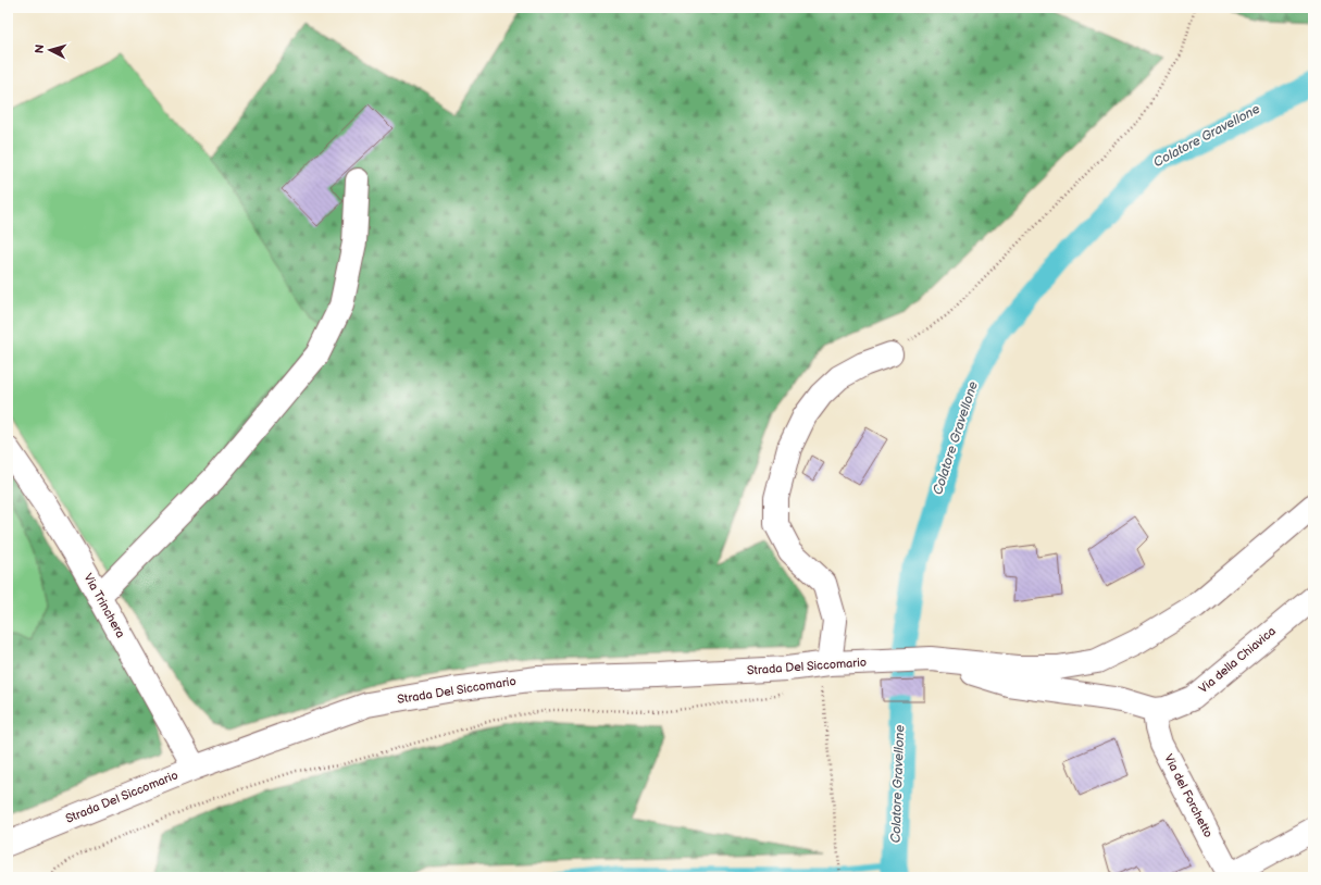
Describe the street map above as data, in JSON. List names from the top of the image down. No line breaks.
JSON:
{"streets":{"street":["Via Trinchera","Via della Chiavica","Strada Del Siccomario","Via del Forchetto"]},"crossings":[["Via Trinchera","Strada Del Siccomario"],["Via della Chiavica","Via del Forchetto"]],"water":["Colatore Gravellone"],"north":"left"}
